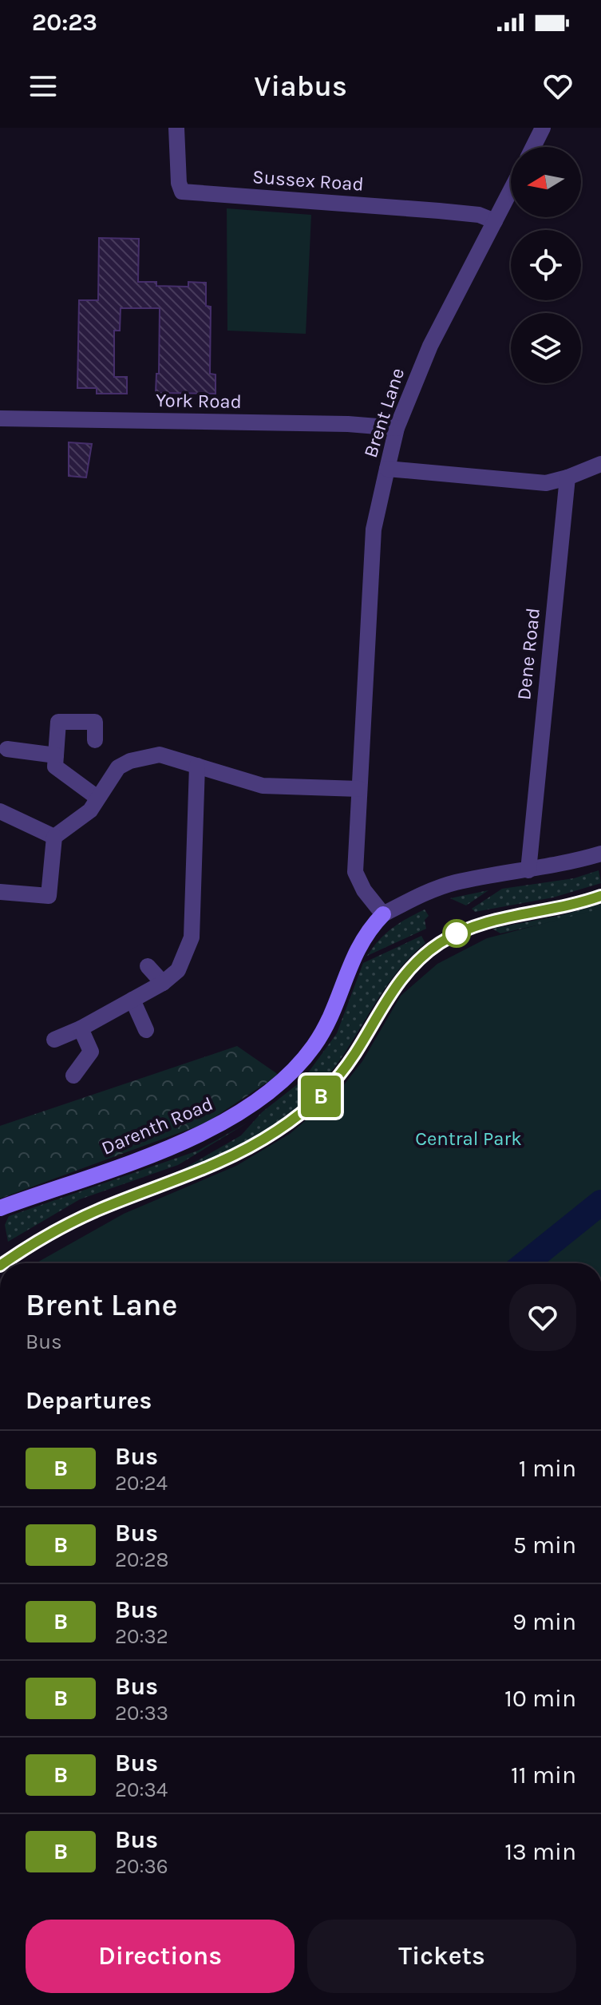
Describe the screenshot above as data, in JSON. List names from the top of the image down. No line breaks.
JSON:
{"streets":{"street":["Sussex Road","York Road","Brent Lane","Dene Road","Darenth Road"]},"crossings":[["Sussex Road","Brent Lane"],["York Road","Brent Lane"],["Brent Lane","Darenth Road"],["Dene Road","Darenth Road"]],"parks":["Central Park"],"lines":["bus line B"],"north":"left","page":{"status":"20:23","header":"Viabus","on_map":"B","heading":[["Brent Lane","Bus"],"Departures"],"list":[{"mark":"B","name":"Bus","note":"20:24","value":"1 min"},{"mark":"B","name":"Bus","note":"20:28","value":"5 min"},{"mark":"B","name":"Bus","note":"20:32","value":"9 min"},{"mark":"B","name":"Bus","note":"20:33","value":"10 min"},{"mark":"B","name":"Bus","note":"20:34","value":"11 min"},{"mark":"B","name":"Bus","note":"20:36","value":"13 min"}],"buttons":["Directions","Tickets"]}}
